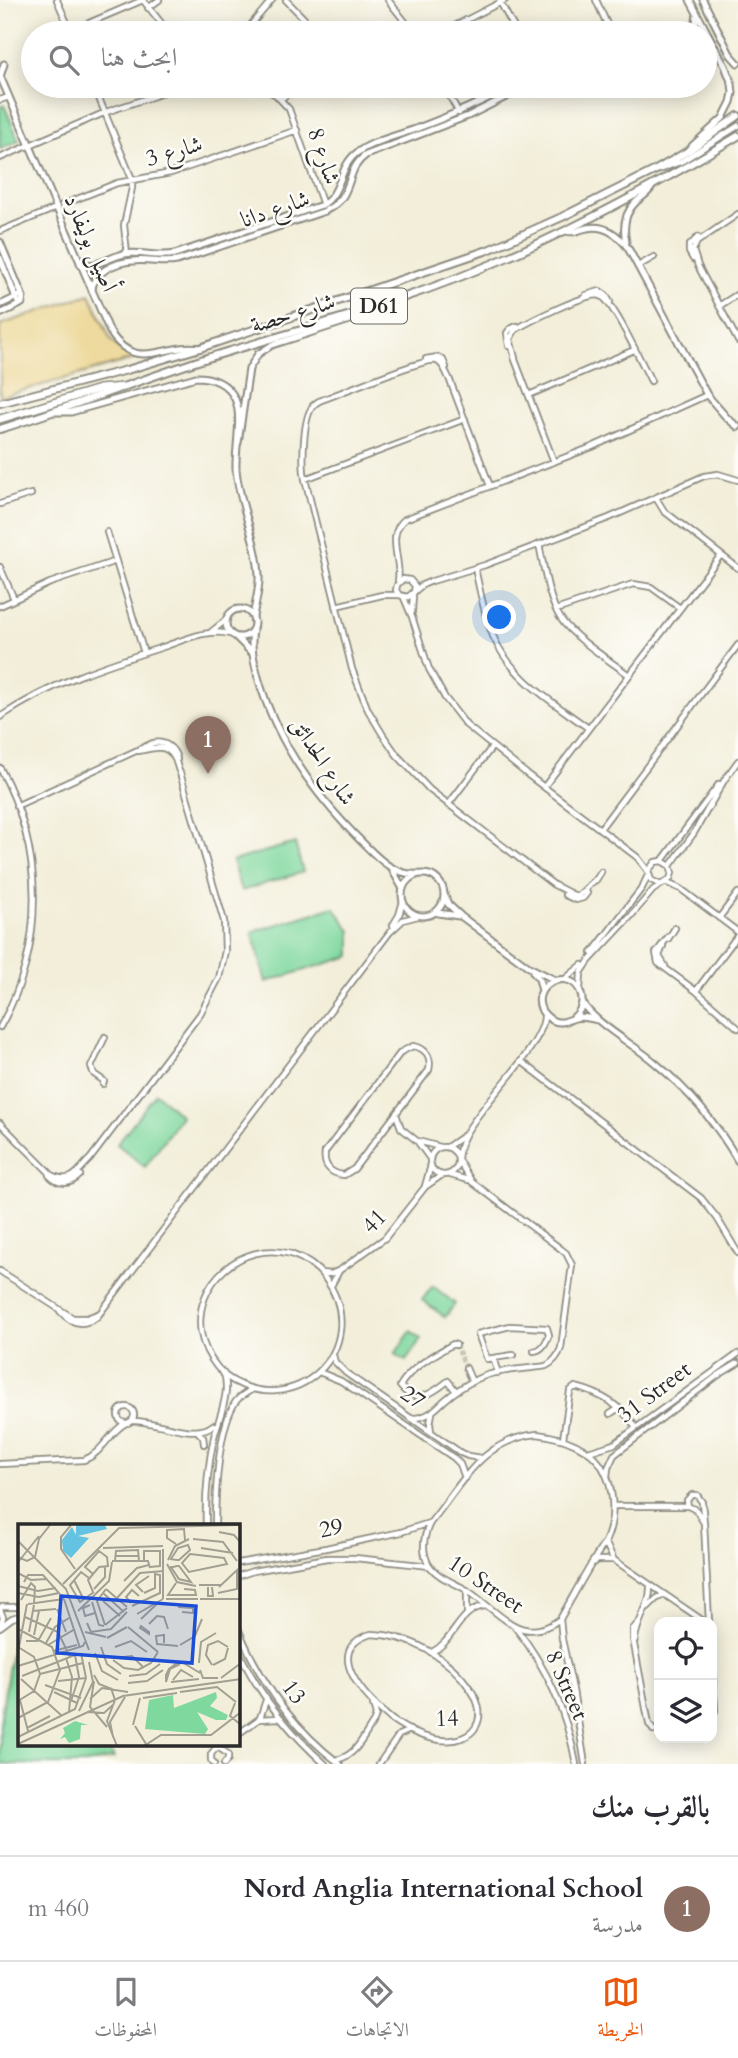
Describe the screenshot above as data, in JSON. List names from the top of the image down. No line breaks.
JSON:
{"streets":{"main road":["D61","شارع حصة"],"street":["شارع 3","شارع 8","شارع دانا","أصيل بوليفارد","شارع الحدائق","41","31 Street","27","29","10 Street","8 Street","13","14"]},"crossings":[["شارع 3","شارع 8"],["شارع 3","أصيل بوليفارد"],["شارع 8","شارع دانا"],["شارع دانا","أصيل بوليفارد"],["أصيل بوليفارد","شارع حصة"],["41","27"],["31 Street","27"],["31 Street","29"],["31 Street","10 Street"],["31 Street","8 Street"],["27","29"],["27","10 Street"],["27","8 Street"],["29","10 Street"],["29","8 Street"],["10 Street","8 Street"]],"page":{"search":"ابحث هنا","pins":"1","heading":"بالقرب منك","list":[{"mark":"1","name":"Nord Anglia International School","note":"مدرسة","value":"460 m"}],"nav":["الخريطة","الاتجاهات","المحفوظات"]}}
